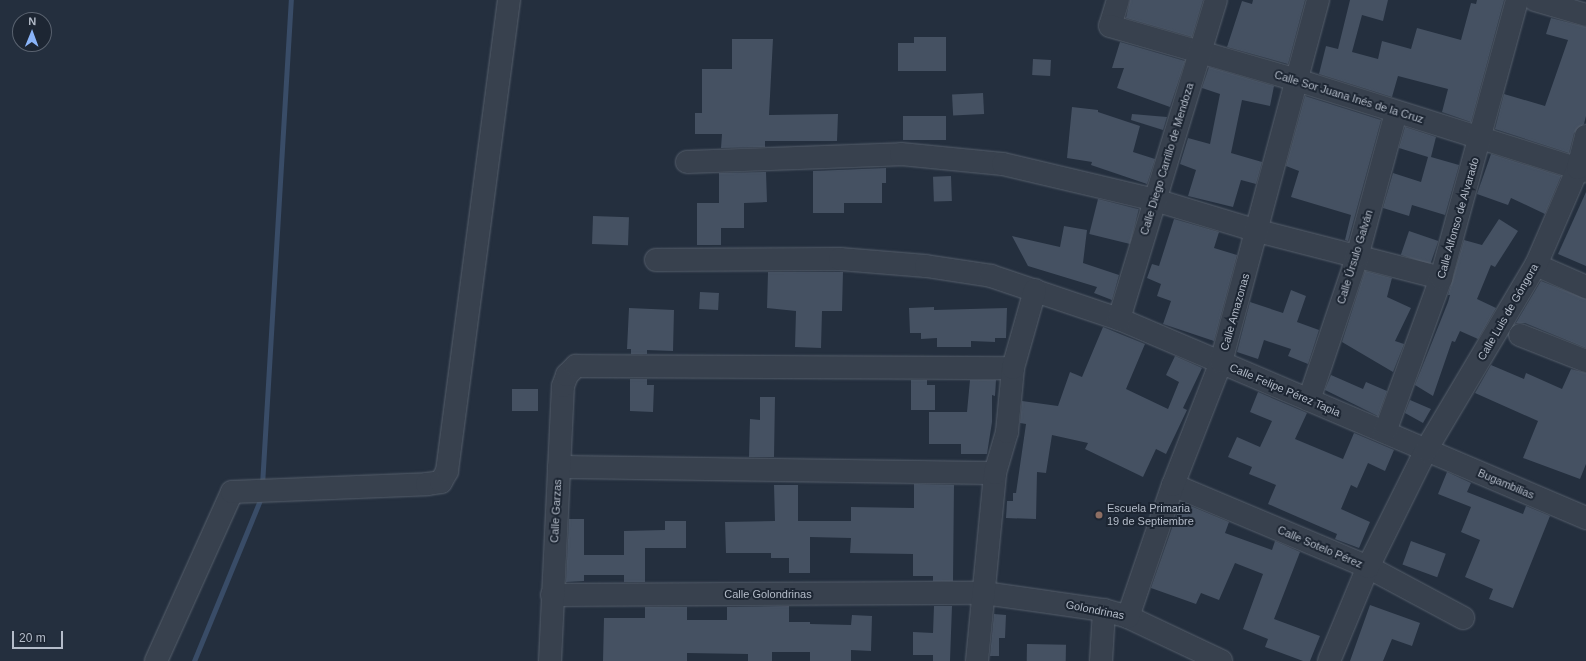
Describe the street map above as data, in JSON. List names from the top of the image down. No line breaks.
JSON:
{"streets":{"street":["Calle Sor Juana Inés de la Cruz","Calle Diego Carrillo de Mendoza","Calle Alfonso de Alvarado","Calle Úrsulo Galván","Calle Amazonas","Calle Luis de Góngora","Calle Felipe Pérez Tapia","Bugambilias","Calle Garzas","Calle Sotelo Pérez","Calle Golondrinas","Golondrinas"]},"crossings":[["Calle Sor Juana Inés de la Cruz","Calle Diego Carrillo de Mendoza"],["Calle Sor Juana Inés de la Cruz","Calle Alfonso de Alvarado"],["Calle Sor Juana Inés de la Cruz","Calle Úrsulo Galván"],["Calle Sor Juana Inés de la Cruz","Calle Amazonas"],["Calle Sor Juana Inés de la Cruz","Calle Luis de Góngora"],["Calle Diego Carrillo de Mendoza","Calle Felipe Pérez Tapia"],["Calle Alfonso de Alvarado","Calle Felipe Pérez Tapia"],["Calle Úrsulo Galván","Calle Felipe Pérez Tapia"],["Calle Amazonas","Calle Felipe Pérez Tapia"],["Calle Amazonas","Calle Sotelo Pérez"],["Calle Amazonas","Golondrinas"],["Calle Luis de Góngora","Calle Felipe Pérez Tapia"],["Calle Luis de Góngora","Bugambilias"],["Calle Luis de Góngora","Calle Sotelo Pérez"],["Calle Felipe Pérez Tapia","Bugambilias"],["Calle Garzas","Calle Golondrinas"],["Calle Golondrinas","Golondrinas"]],"places":["Escuela Primaria 19 de Septiembre"],"scale_bar":"20 m","north":"top"}
